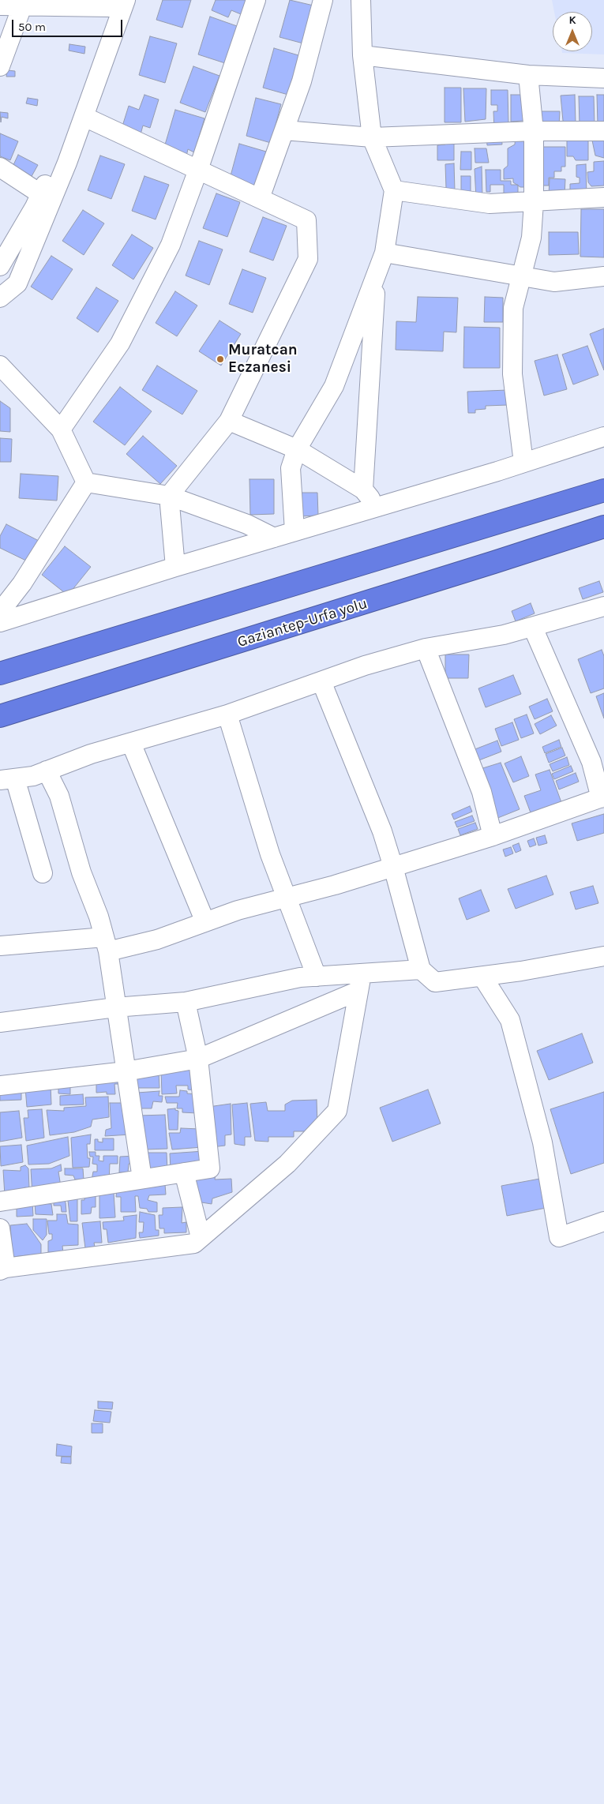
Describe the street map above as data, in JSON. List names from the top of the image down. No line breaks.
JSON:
{"streets":{"highway":["Gaziantep-Urfa yolu"]},"places":["Muratcan Eczanesi"],"scale_bar":"50 m","north":"top"}
